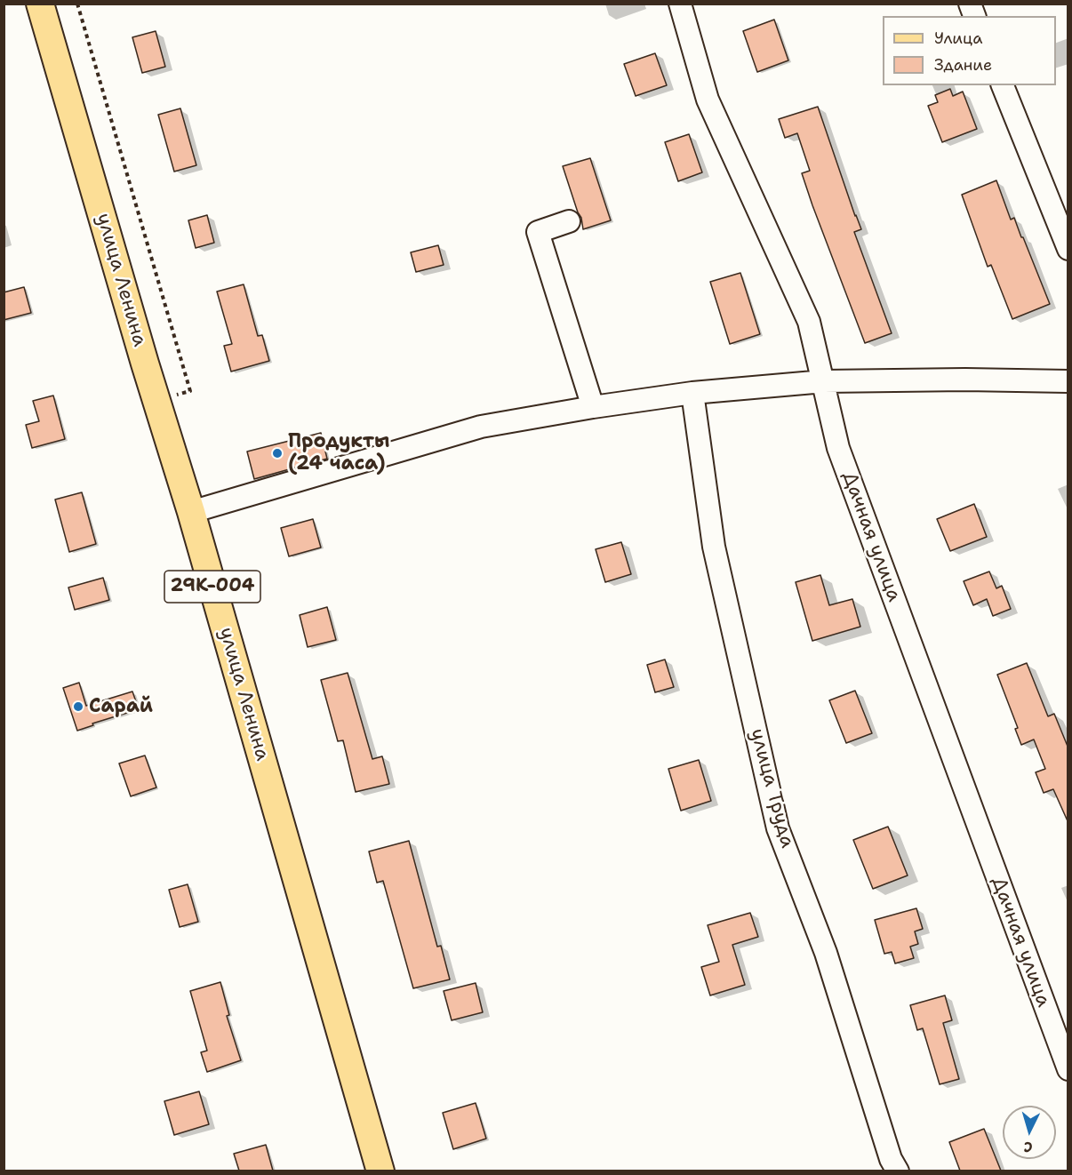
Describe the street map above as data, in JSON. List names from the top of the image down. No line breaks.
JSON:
{"streets":{"main road":["улица Ленина","29К-004"],"street":["Дачная улица","улица Труда"]},"places":["Продукты (24 часа)","Сарай"],"legend":["Улица","Здание"],"north":"bottom"}
